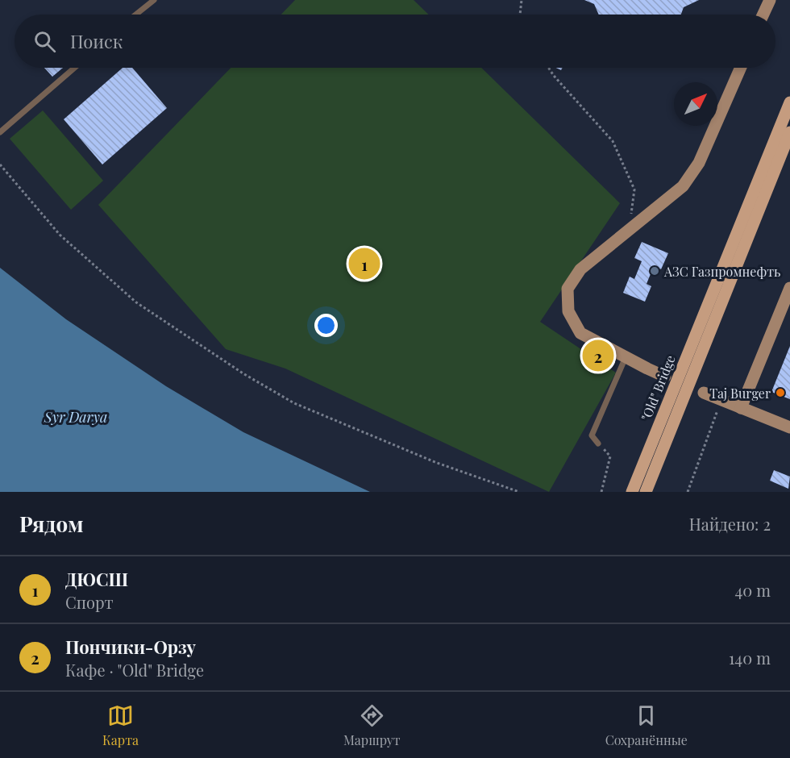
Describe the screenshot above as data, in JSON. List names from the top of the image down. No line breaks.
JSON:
{"streets":{"main road":["\"Old\" Bridge"]},"water":["Syr Darya"],"places":["АЗС Газпромнефть","Taj Burger"],"north":"top right","page":{"search":"Поиск","pins":["1","2"],"heading":["Рядом","Найдено: 2"],"list":[{"mark":"1","name":"ДЮСШ","note":"Спорт","value":"40 m"},{"mark":"2","name":"Пончики-Орзу","note":"Кафе · \"Old\" Bridge","value":"140 m"}],"nav":["Карта","Маршрут","Сохранённые"]}}
